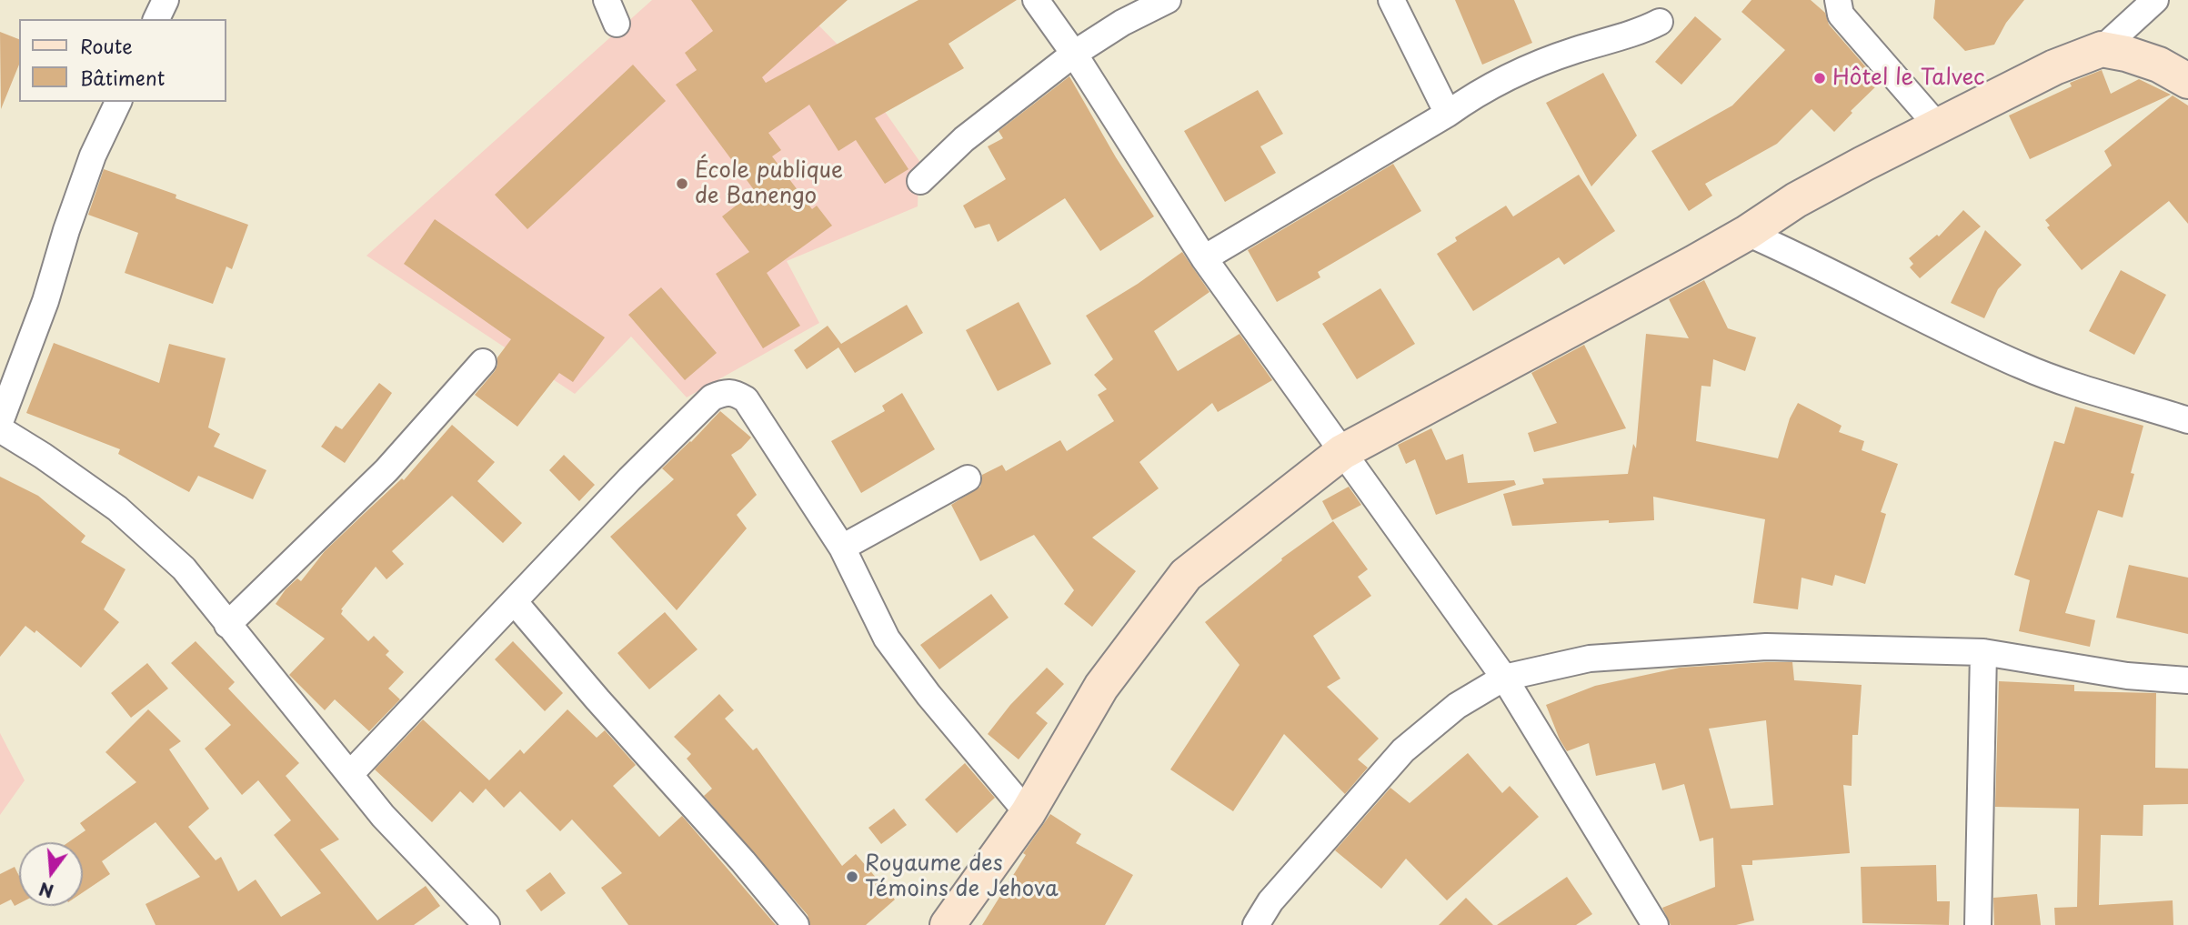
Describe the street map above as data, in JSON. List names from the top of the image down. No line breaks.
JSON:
{"places":["Hôtel le Talvec","École publique de Banengo","Royaume des Témoins de Jehova"],"legend":["Route","Bâtiment"],"north":"bottom"}
